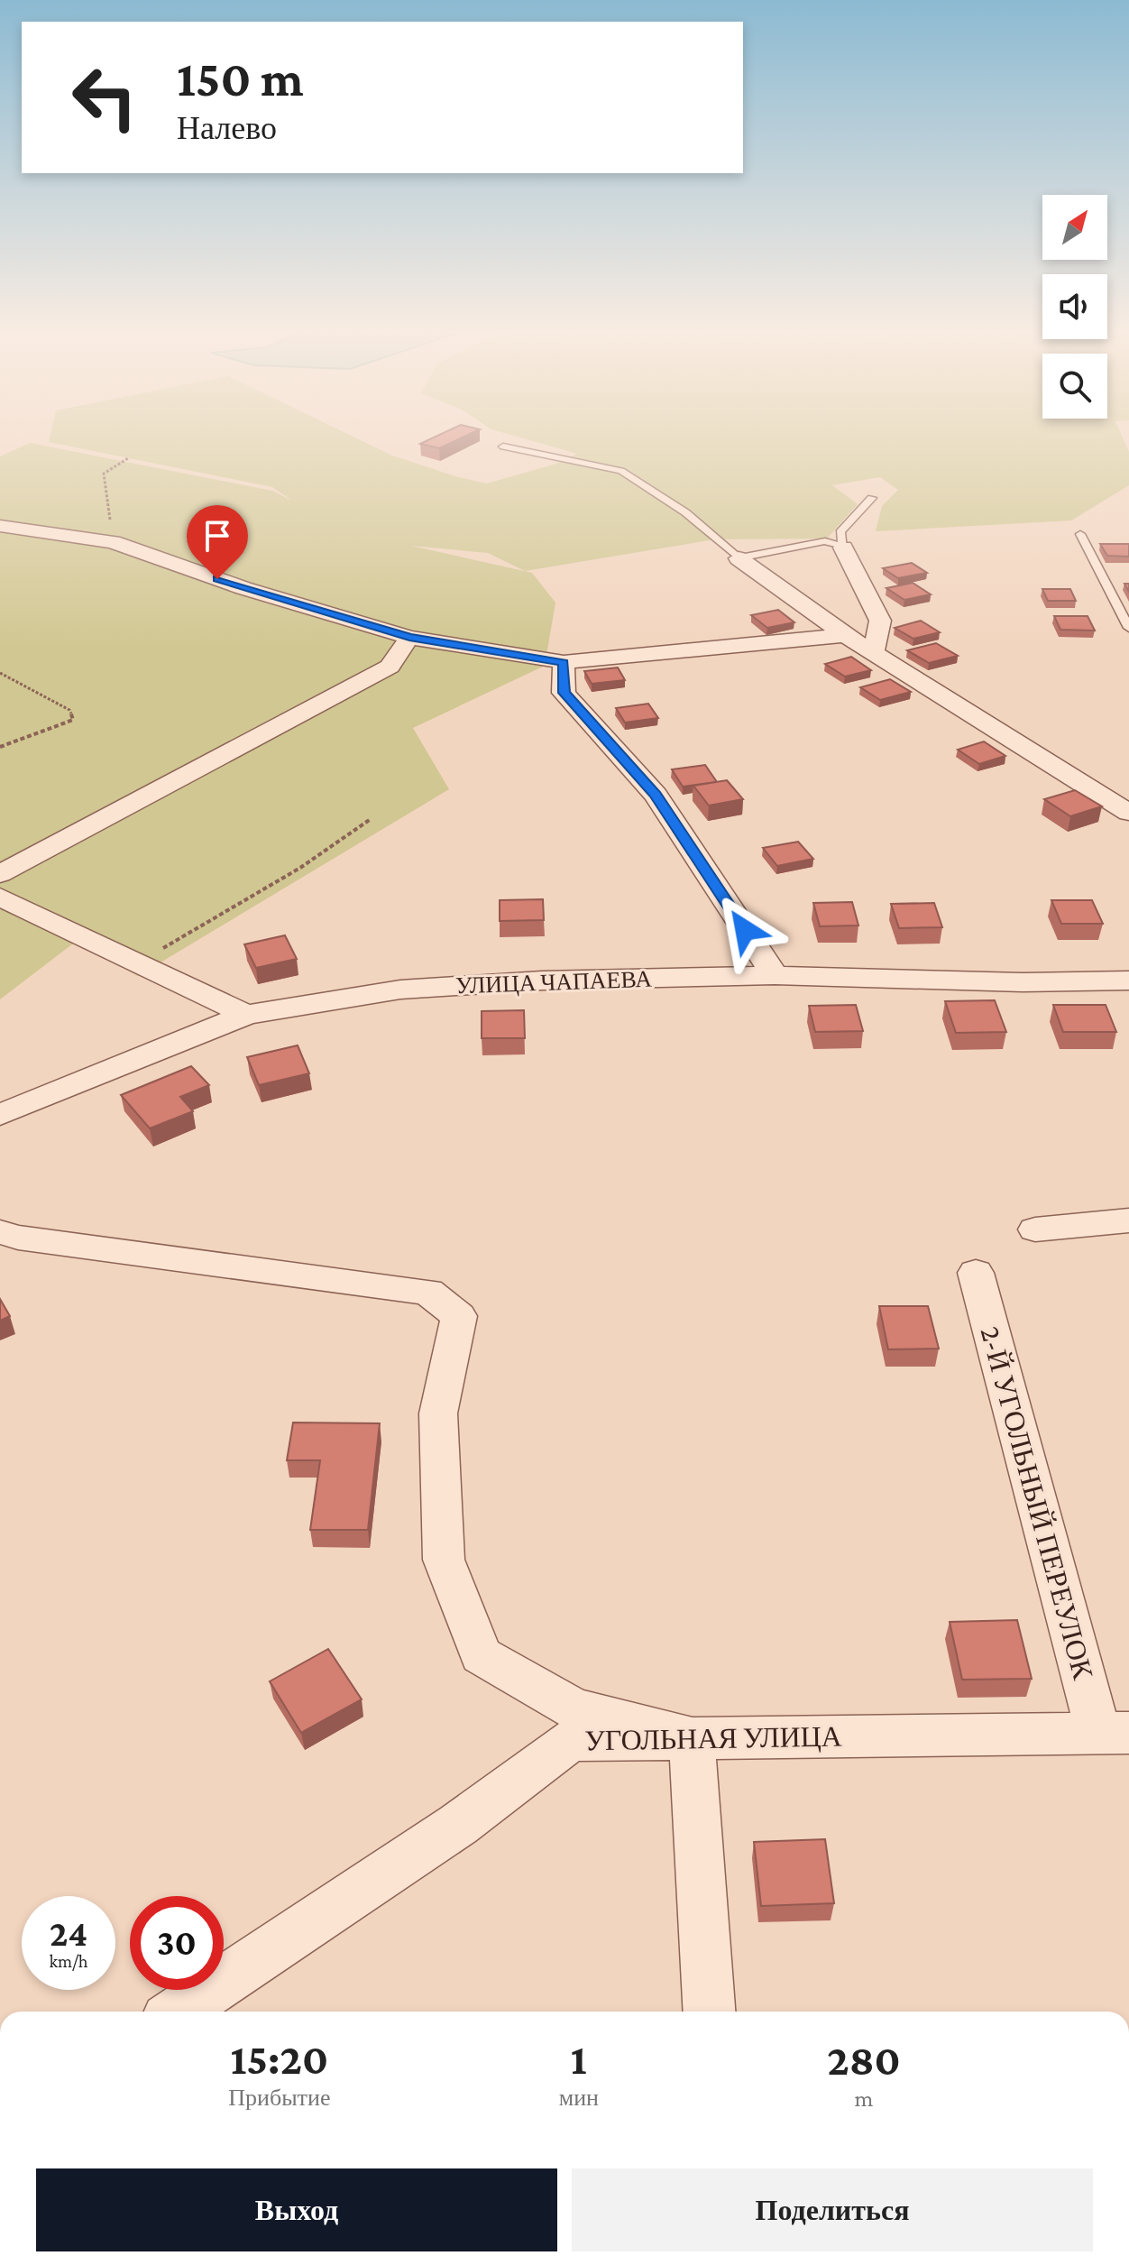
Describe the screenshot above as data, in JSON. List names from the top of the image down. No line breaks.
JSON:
{"streets":{"street":["УЛИЦА ЧАПАЕВА","2-Й УГОЛЬНЫЙ ПЕРЕУЛОК","УГОЛЬНАЯ УЛИЦА"]},"crossings":[["2-Й УГОЛЬНЫЙ ПЕРЕУЛОК","УГОЛЬНАЯ УЛИЦА"]],"north":"top right","page":{"turn":["150 m","Налево"],"speed":"24 km/h","limit":"30","eta":["15:20","Прибытие","1","мин","280","m"],"buttons":["Выход","Поделиться"]}}
